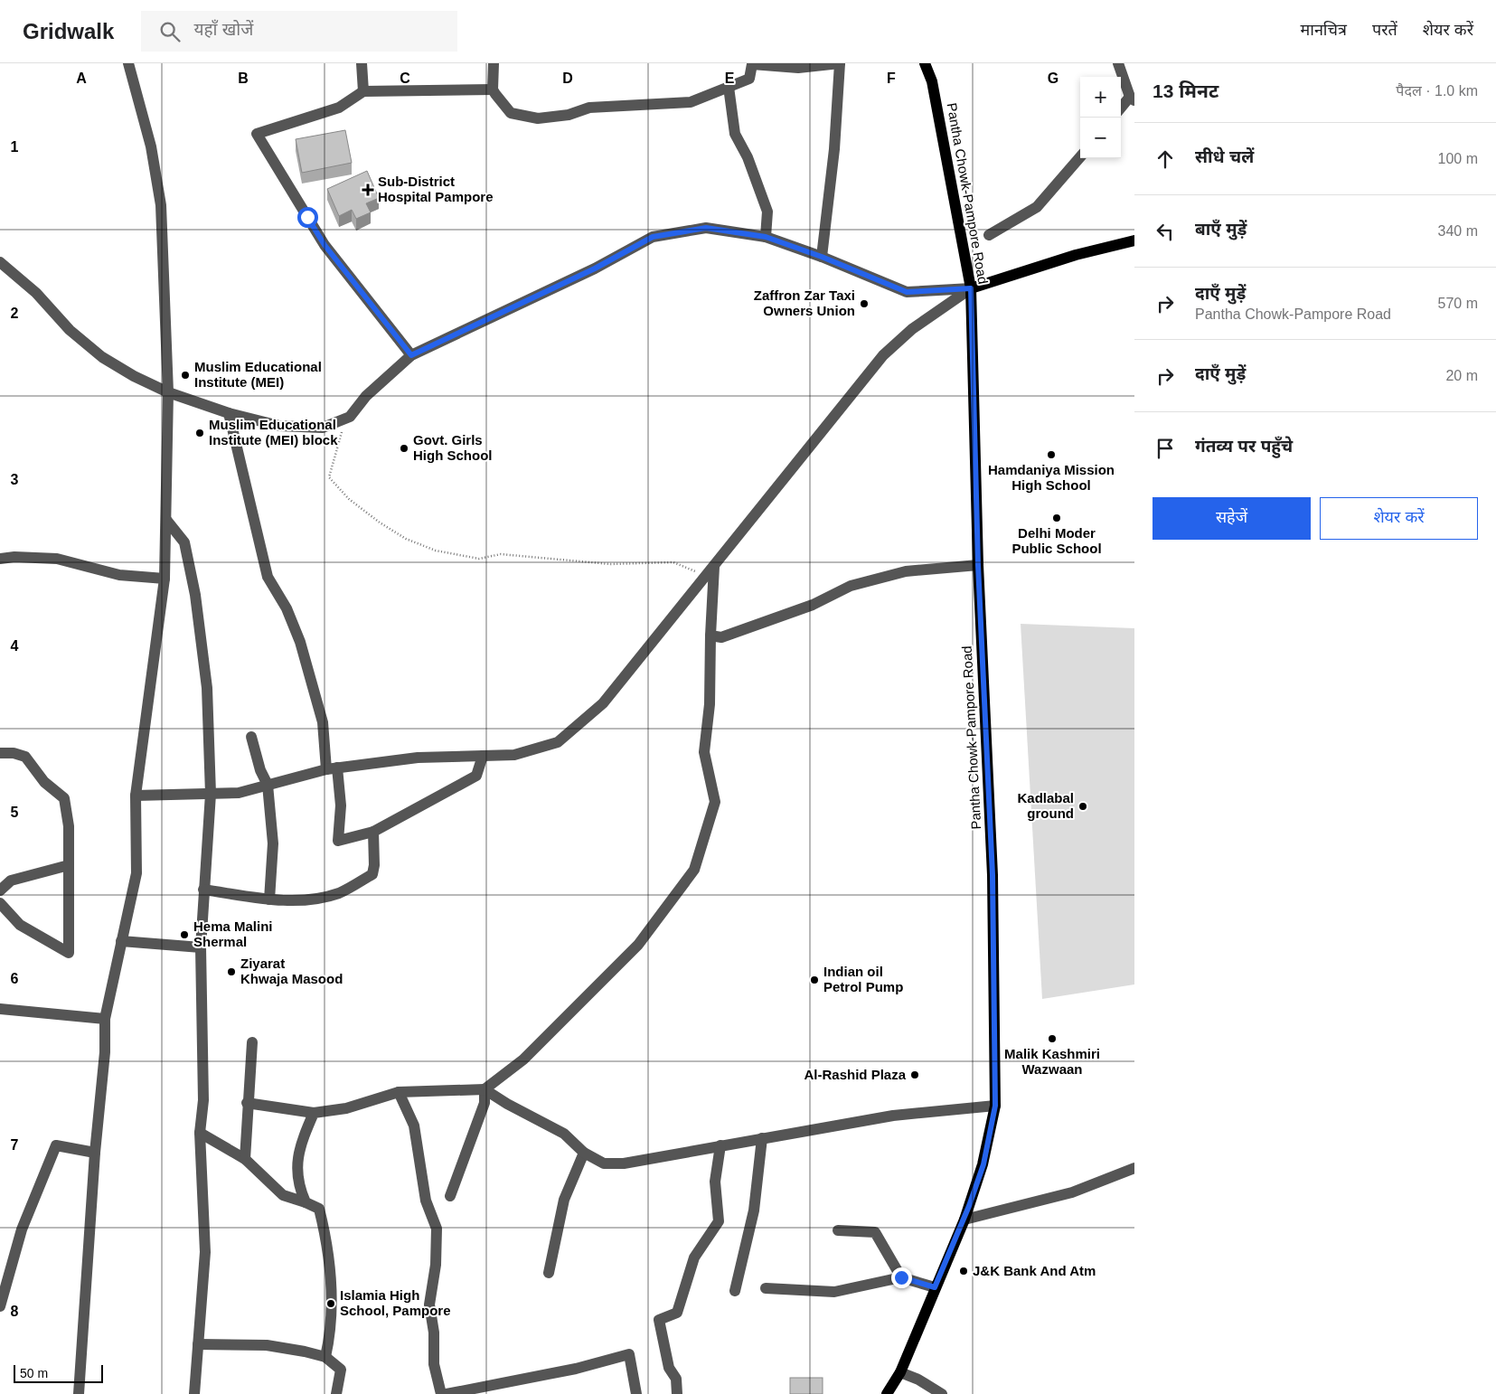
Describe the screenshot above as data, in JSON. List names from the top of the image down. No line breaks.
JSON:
{"streets":{"main road":["Pantha Chowk-Pampore Road"]},"places":{"health":["Sub-District Hospital Pampore"],"other":["Zaffron Zar Taxi Owners Union","Muslim Educational Institute (MEI)","Muslim Educational Institute (MEI) block","Govt. Girls High School","Hamdaniya Mission High School","Delhi Moder Public School","Kadlabal ground","Hema Malini Shermal","Ziyarat Khwaja Masood","Indian oil Petrol Pump","Malik Kashmiri Wazwaan","Al-Rashid Plaza","J&K Bank And Atm","Islamia High School, Pampore"]},"scale_bar":"50 m","page":{"header":"Gridwalk","search":"यहाँ खोजें","nav":["मानचित्र","परतें","शेयर करें"],"heading":["13 मिनट","पैदल · 1.0 km"],"map_buttons":["+","−"],"list":[["सीधे चलें","100 m"],["बाएँ मुड़ें","340 m"],["दाएँ मुड़ें","Pantha Chowk-Pampore Road","570 m"],["दाएँ मुड़ें","20 m"],"गंतव्य पर पहुँचे"],"buttons":["सहेजें","शेयर करें"],"scale":"50 m"},"grid":{"columns":["A","B","C","D","E","F","G"],"rows":["1","2","3","4","5","6","7","8"]}}
